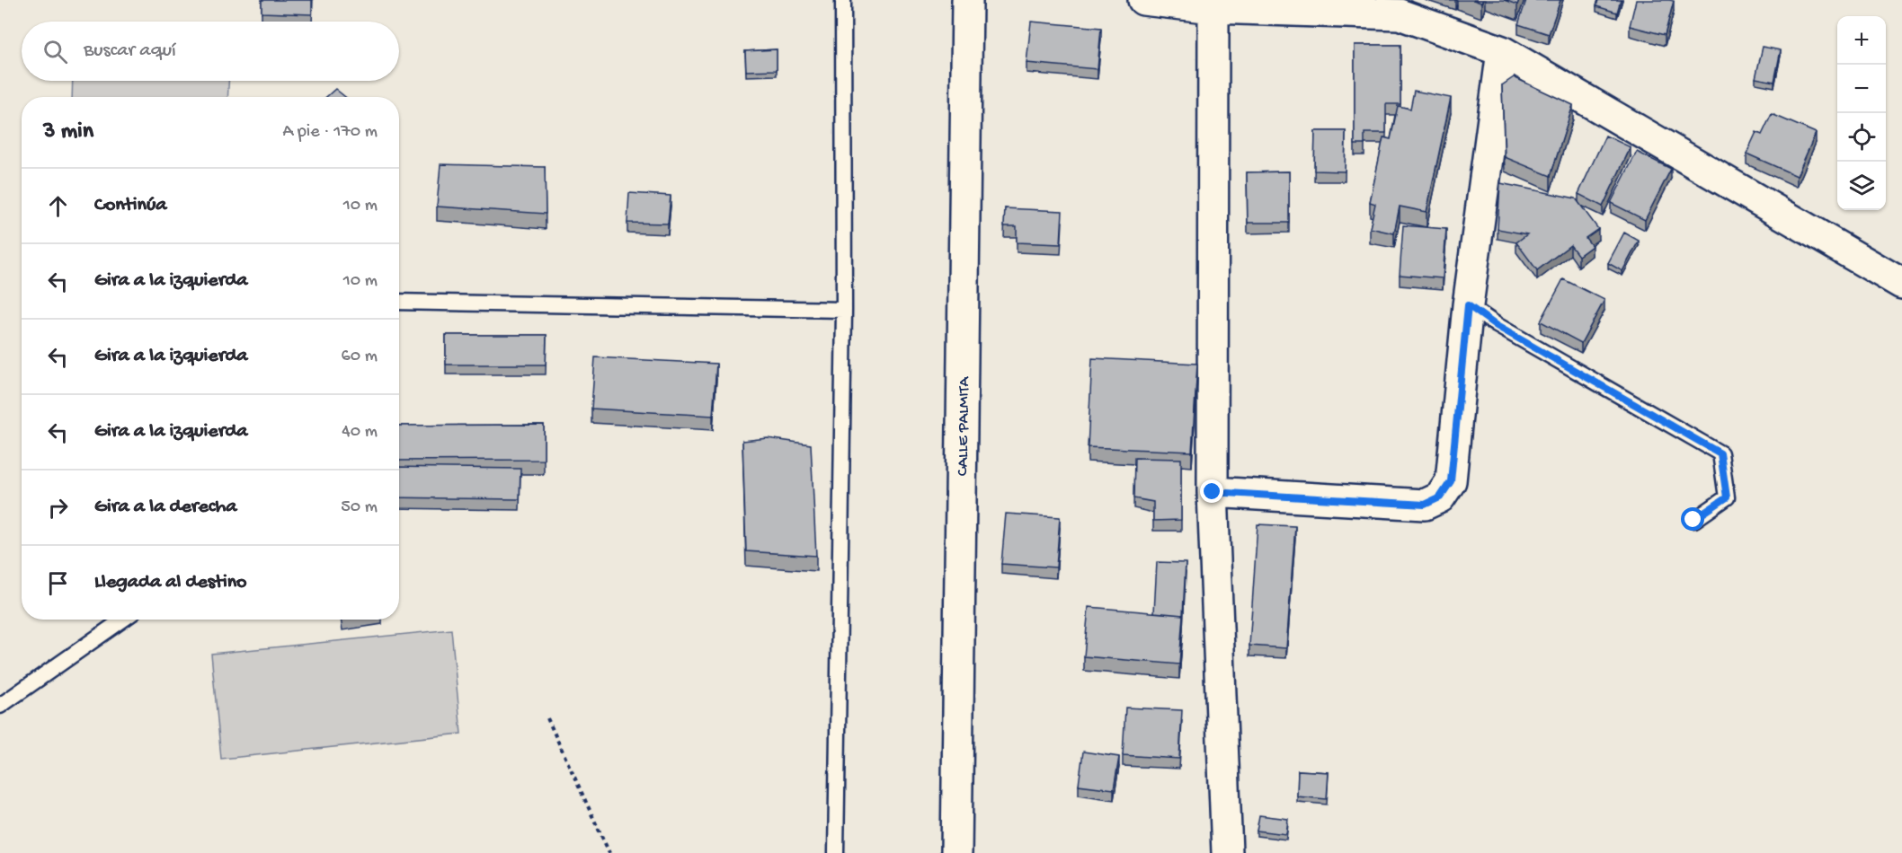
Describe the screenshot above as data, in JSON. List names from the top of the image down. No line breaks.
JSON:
{"streets":{"street":["CALLE PALMITA"]},"page":{"map_buttons":["+","−"],"search":"Buscar aquí","heading":["3 min","A pie · 170 m"],"list":[["Continúa","10 m"],["Gira a la izquierda","10 m"],["Gira a la izquierda","60 m"],["Gira a la izquierda","40 m"],["Gira a la derecha","50 m"],"Llegada al destino"]}}
